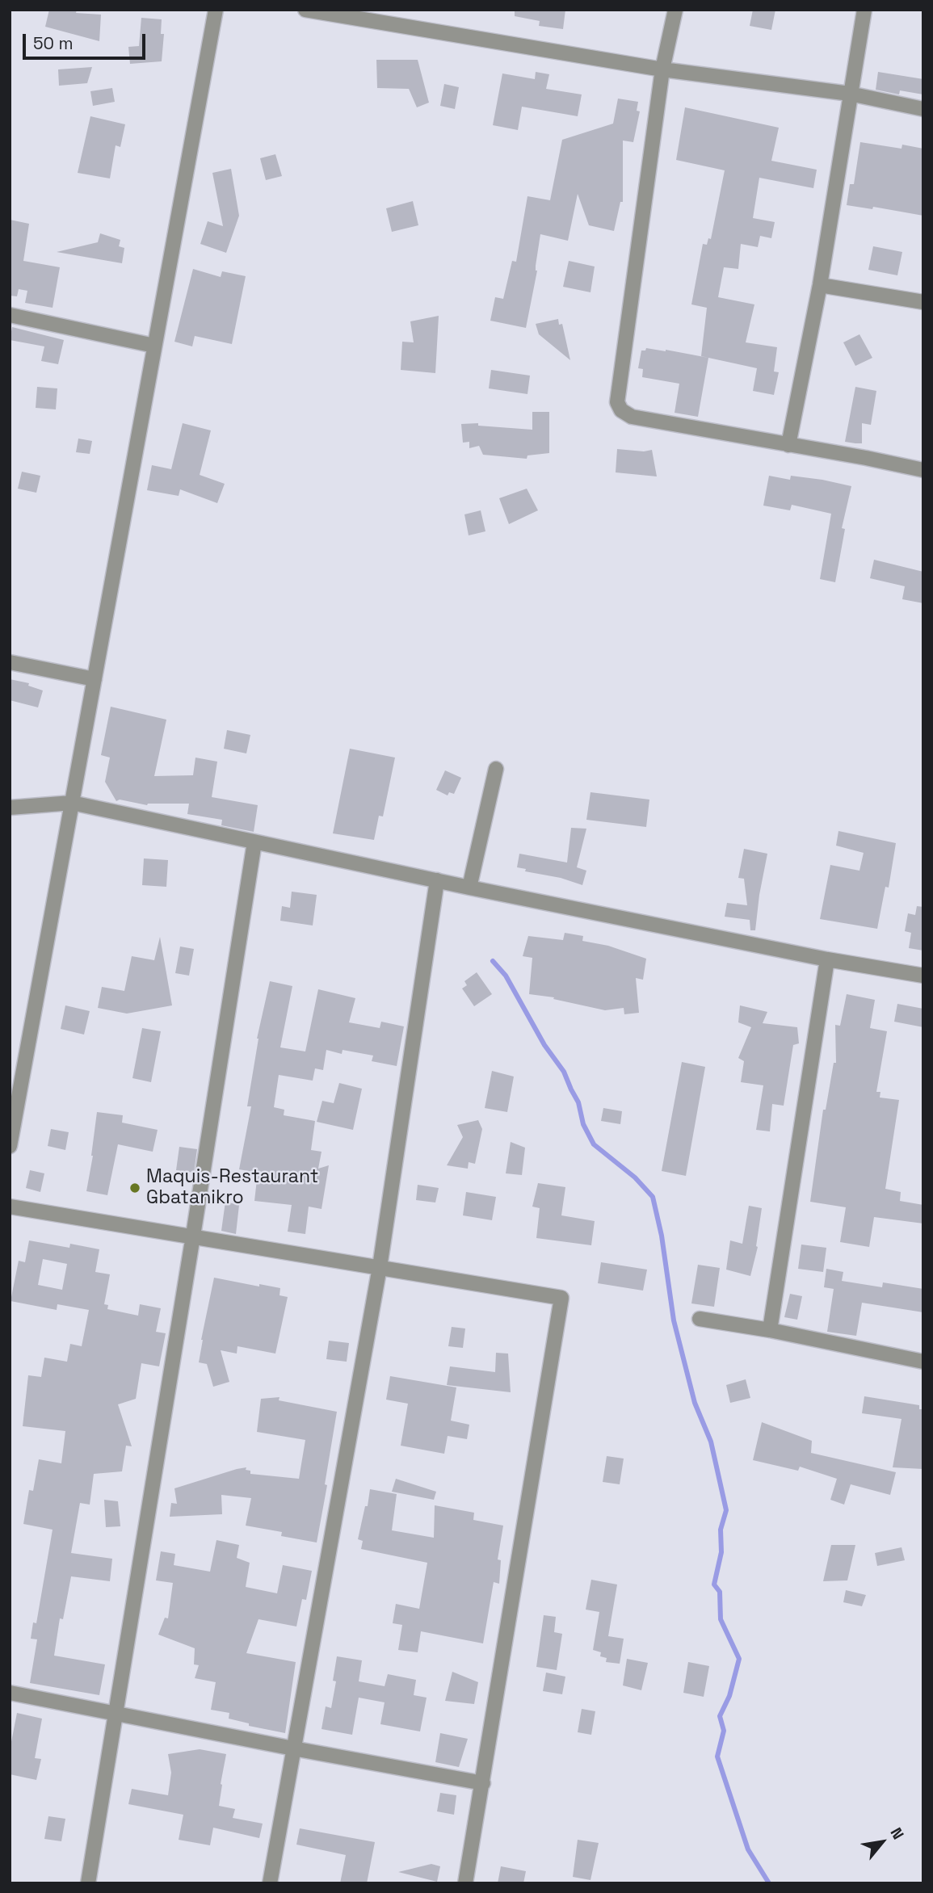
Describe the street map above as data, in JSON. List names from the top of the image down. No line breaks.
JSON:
{"places":["Maquis-Restaurant Gbatanikro"],"scale_bar":"50 m","north":"top right"}
